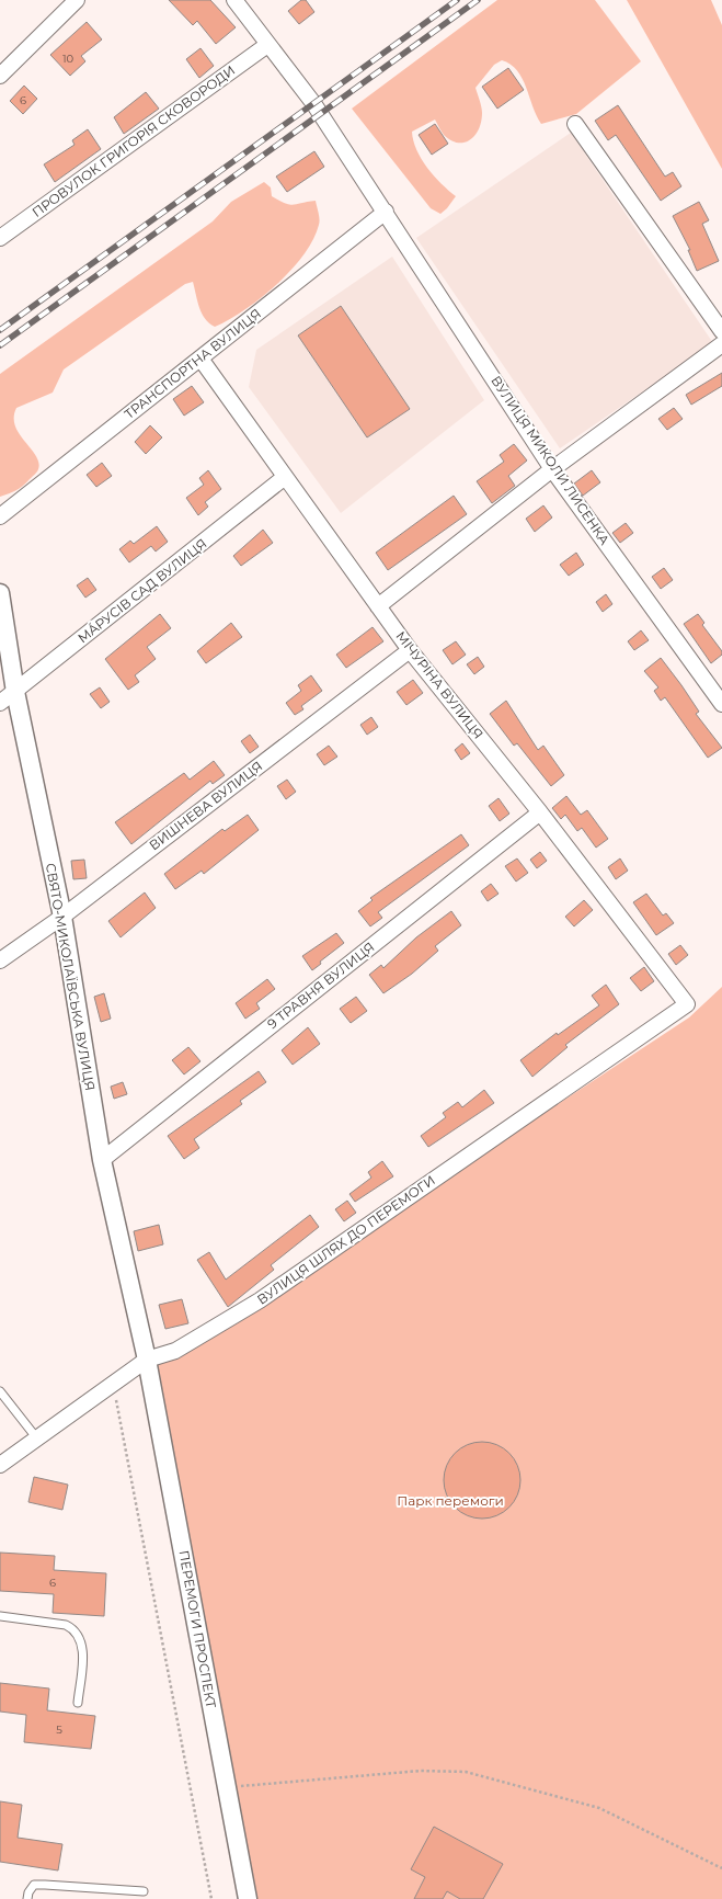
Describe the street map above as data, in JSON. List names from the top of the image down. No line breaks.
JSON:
{"streets":{"street":["ПРОВУЛОК ГРИГОРІЯ СКОВОРОДИ","ТРАНСПОРТНА ВУЛИЦЯ","ВУЛИЦЯ МИКОЛИ ЛИСЕНКА","МÁРУСІВ САД ВУЛИЦЯ","МІЧУРІНА ВУЛИЦЯ","ВИШНЕВА ВУЛИЦЯ","СВЯТО-МИКОЛАЇВСЬКА ВУЛИЦЯ","9 ТРАВНЯ ВУЛИЦЯ","ВУЛИЦЯ ШЛЯХ ДО ПЕРЕМОГИ","ПЕРЕМОГИ ПРОСПЕКТ"]},"crossings":[["ПРОВУЛОК ГРИГОРІЯ СКОВОРОДИ","ВУЛИЦЯ МИКОЛИ ЛИСЕНКА"],["ТРАНСПОРТНА ВУЛИЦЯ","ВУЛИЦЯ МИКОЛИ ЛИСЕНКА"],["ТРАНСПОРТНА ВУЛИЦЯ","МІЧУРІНА ВУЛИЦЯ"],["МÁРУСІВ САД ВУЛИЦЯ","МІЧУРІНА ВУЛИЦЯ"],["МÁРУСІВ САД ВУЛИЦЯ","СВЯТО-МИКОЛАЇВСЬКА ВУЛИЦЯ"],["МІЧУРІНА ВУЛИЦЯ","ВИШНЕВА ВУЛИЦЯ"],["МІЧУРІНА ВУЛИЦЯ","9 ТРАВНЯ ВУЛИЦЯ"],["МІЧУРІНА ВУЛИЦЯ","ВУЛИЦЯ ШЛЯХ ДО ПЕРЕМОГИ"],["ВИШНЕВА ВУЛИЦЯ","СВЯТО-МИКОЛАЇВСЬКА ВУЛИЦЯ"],["СВЯТО-МИКОЛАЇВСЬКА ВУЛИЦЯ","9 ТРАВНЯ ВУЛИЦЯ"],["СВЯТО-МИКОЛАЇВСЬКА ВУЛИЦЯ","ВУЛИЦЯ ШЛЯХ ДО ПЕРЕМОГИ"],["СВЯТО-МИКОЛАЇВСЬКА ВУЛИЦЯ","ПЕРЕМОГИ ПРОСПЕКТ"],["ВУЛИЦЯ ШЛЯХ ДО ПЕРЕМОГИ","ПЕРЕМОГИ ПРОСПЕКТ"]],"parks":["Парк перемоги"],"house_numbers":["10","6","6","5"]}
